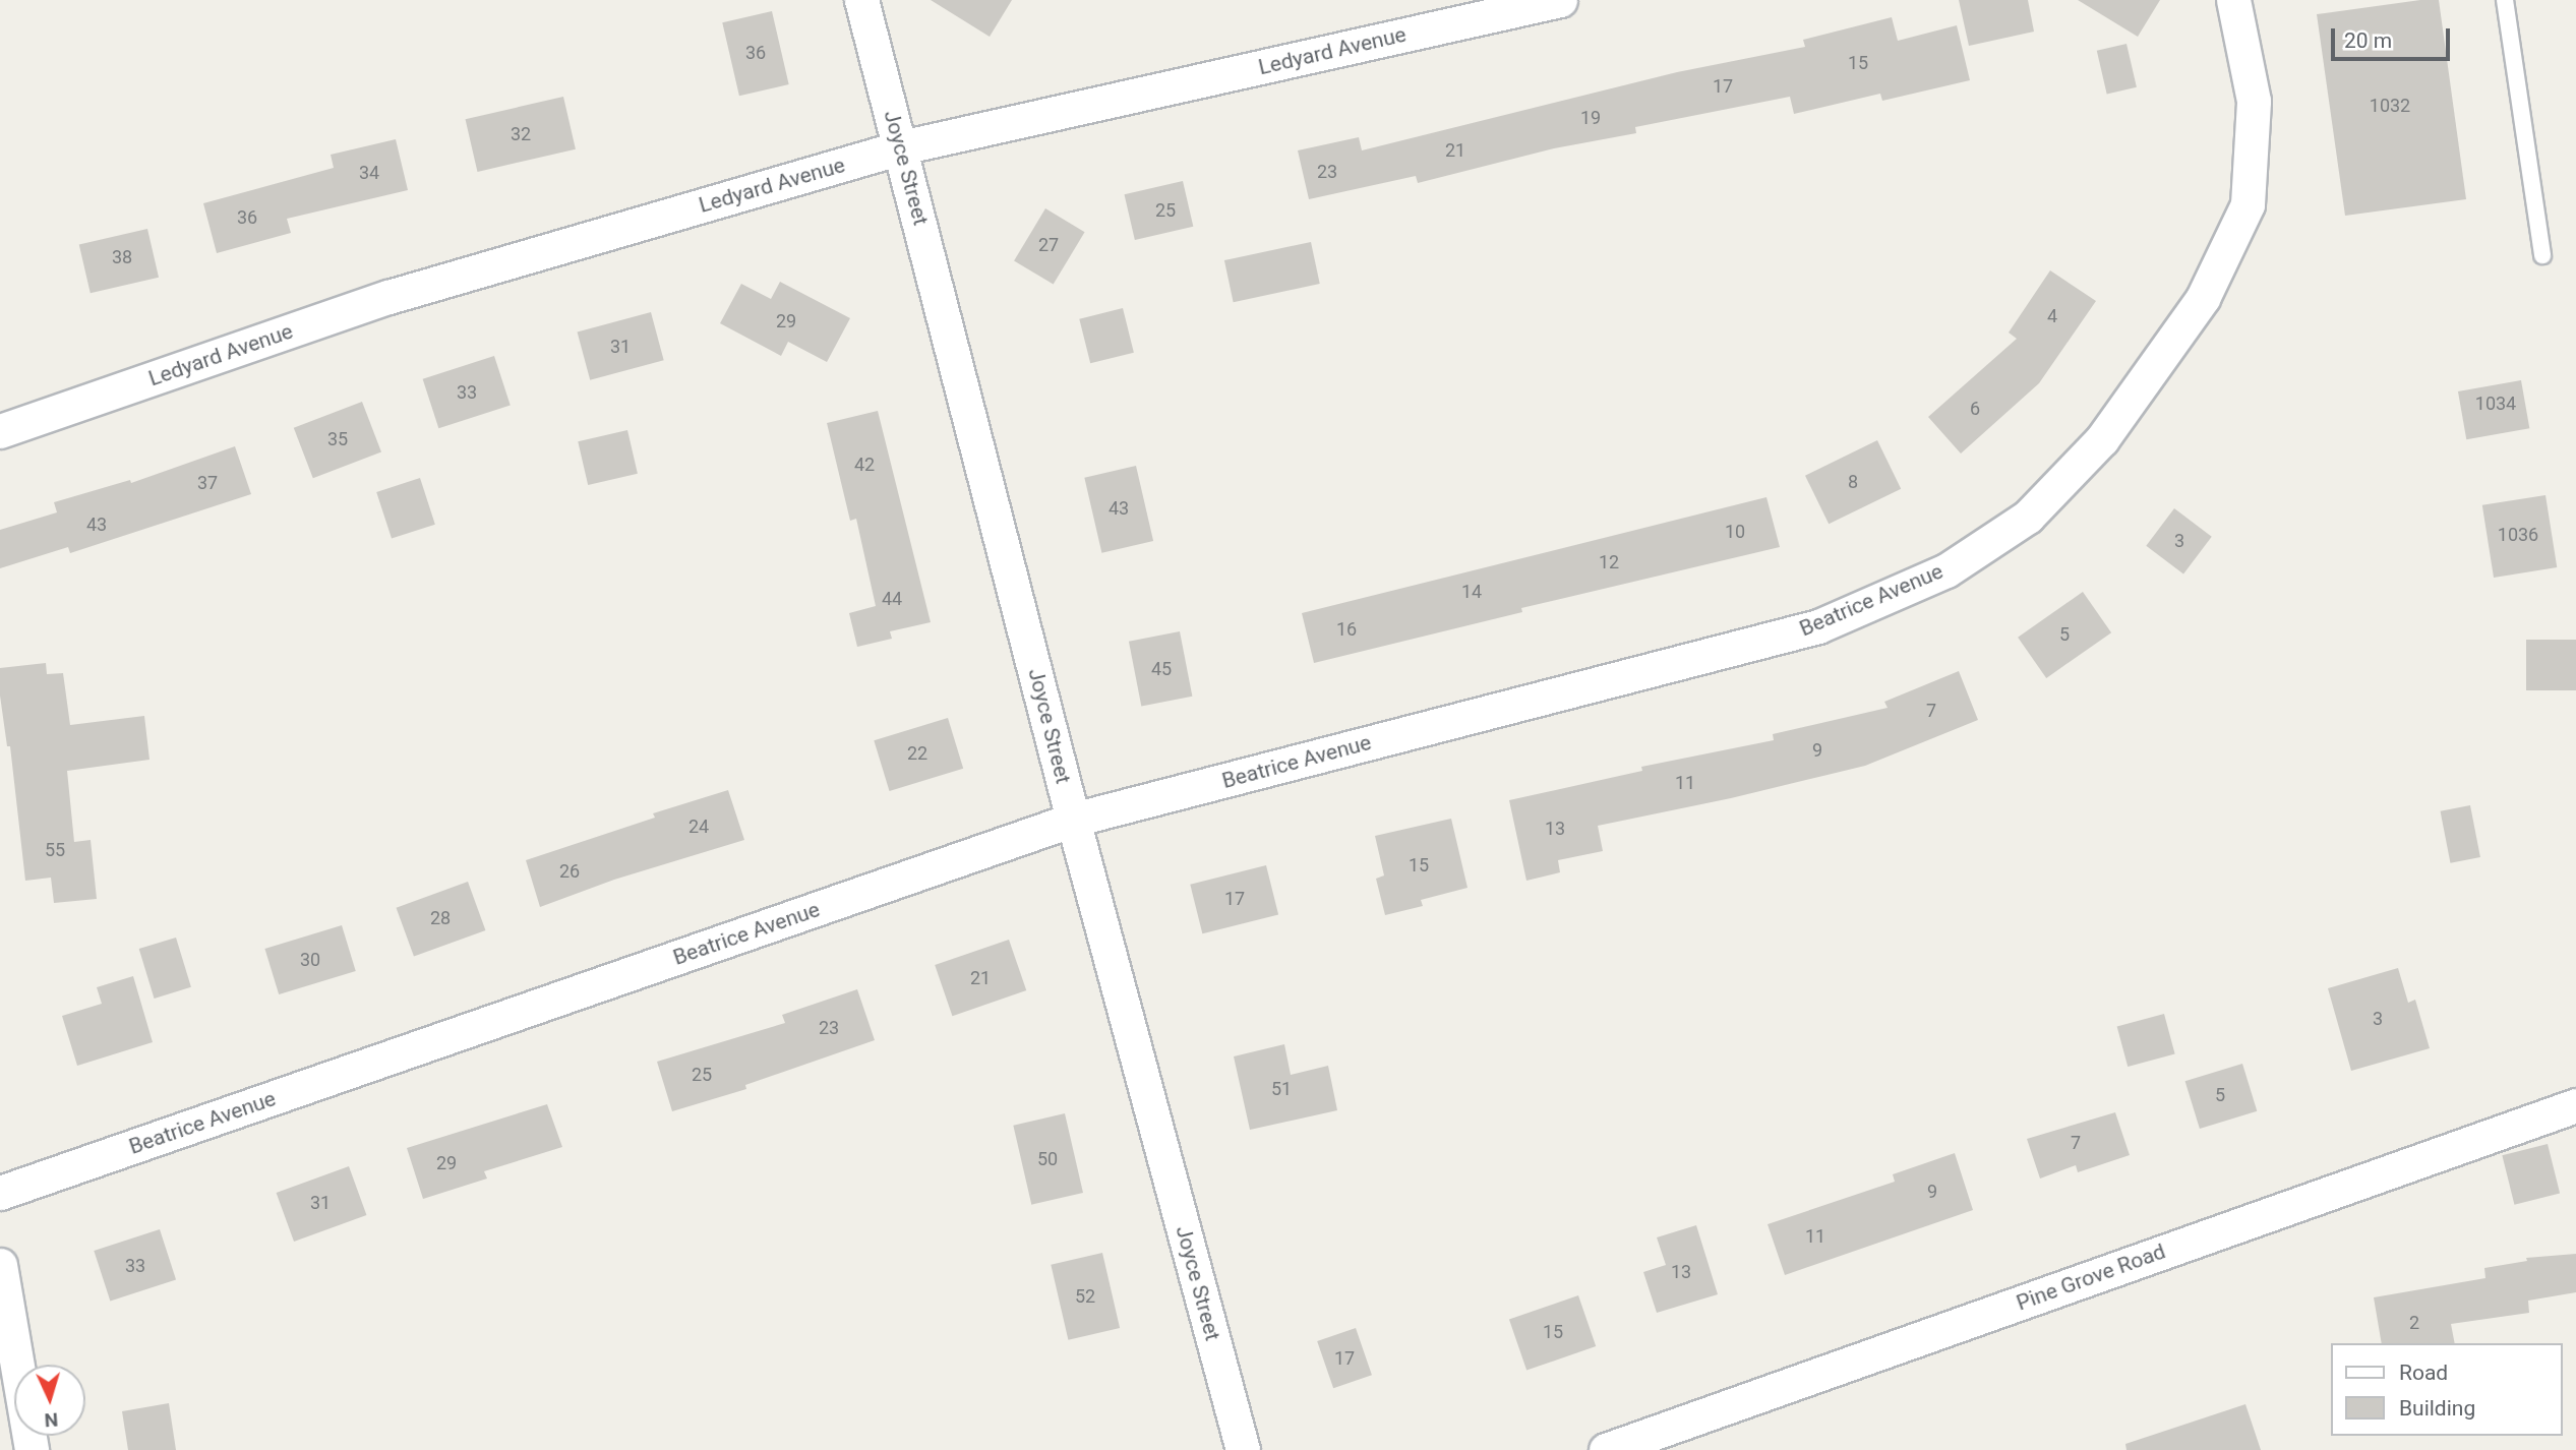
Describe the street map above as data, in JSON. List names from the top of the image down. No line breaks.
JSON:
{"streets":{"street":["Ledyard Avenue","Joyce Street","Beatrice Avenue","Pine Grove Road"]},"crossings":[["Ledyard Avenue","Joyce Street"],["Joyce Street","Beatrice Avenue"]],"house_numbers":["36","15","17","1032","19","32","21","23","34","25","36","27","38","4","29","31","33","1034","6","35","42","8","37","43","43","10","1036","3","12","14","44","16","5","45","7","9","22","11","24","13","55","15","26","17","28","30","21","3","23","25","51","5","7","50","29","9","31","11","33","13","52","2","15","17"],"legend":["Road","Building"],"scale_bar":"20 m","north":"bottom"}
